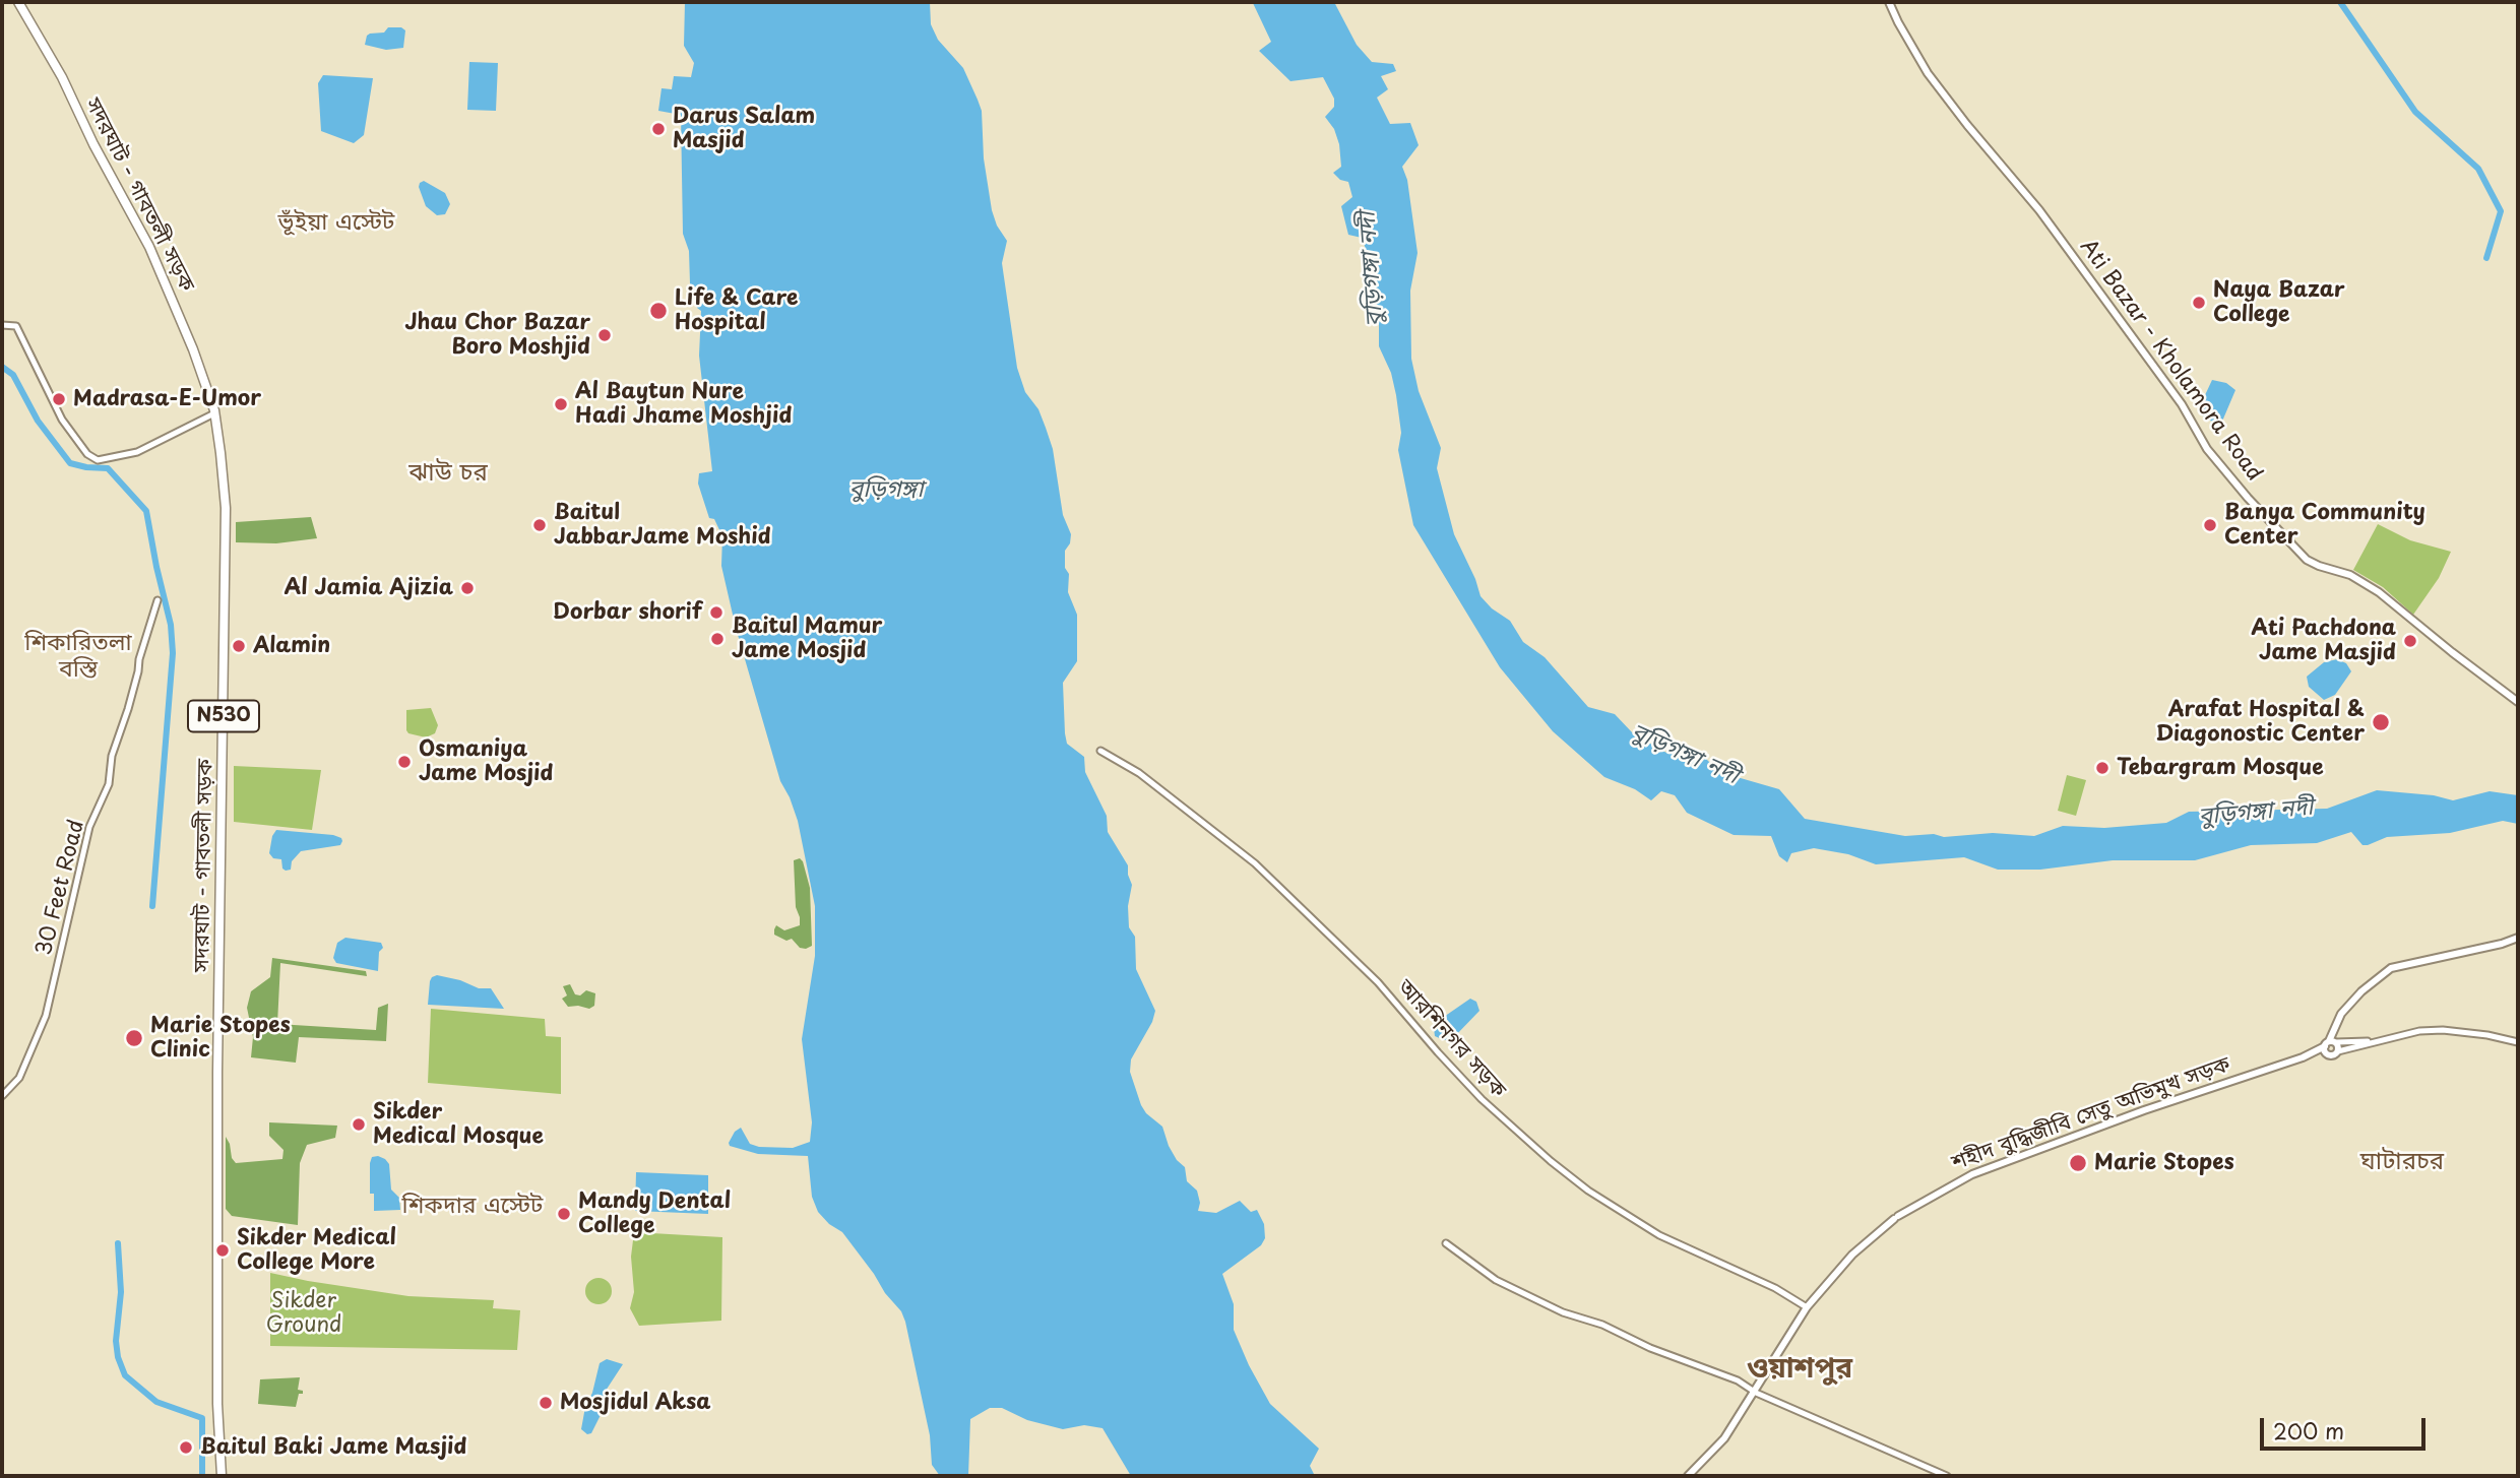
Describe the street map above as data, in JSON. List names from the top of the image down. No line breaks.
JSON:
{"streets":{"highway":["সদরঘাট - গাবতলী সড়ক","N530"],"main road":["Ati Bazar - Kholamora Road","শহীদ বুদ্ধিজীবি সেতু অভিমুখ সড়ক"],"street":["30 Feet Road","আরশিনগর সড়ক"]},"crossings":[["আরশিনগর সড়ক","শহীদ বুদ্ধিজীবি সেতু অভিমুখ সড়ক"]],"districts":["ভূঁইয়া এস্টেট","ঝাউ চর","শিকারিতলা বস্তি","ঘাটারচর","শিকদার এস্টেট","ওয়াশপুর"],"water":["বুড়িগঙ্গা নদী","বুড়িগঙ্গা"],"parks":["Sikder Ground"],"places":["Darus Salam Masjid","Naya Bazar College","Life & Care Hospital","Jhau Chor Bazar Boro Moshjid","Madrasa-E-Umor","Al Baytun Nure Hadi Jhame Moshjid","Baitul JabbarJame Moshid","Banya Community Center","Al Jamia Ajizia","Dorbar shorif","Baitul Mamur Jame Mosjid","Ati Pachdona Jame Masjid","Alamin","Arafat Hospital & Diagonostic Center","Osmaniya Jame Mosjid","Tebargram Mosque","Marie Stopes Clinic","Sikder Medical Mosque","Marie Stopes","Mandy Dental College","Sikder Medical College More","Mosjidul Aksa","Baitul Baki Jame Masjid"],"scale_bar":"200 m"}
